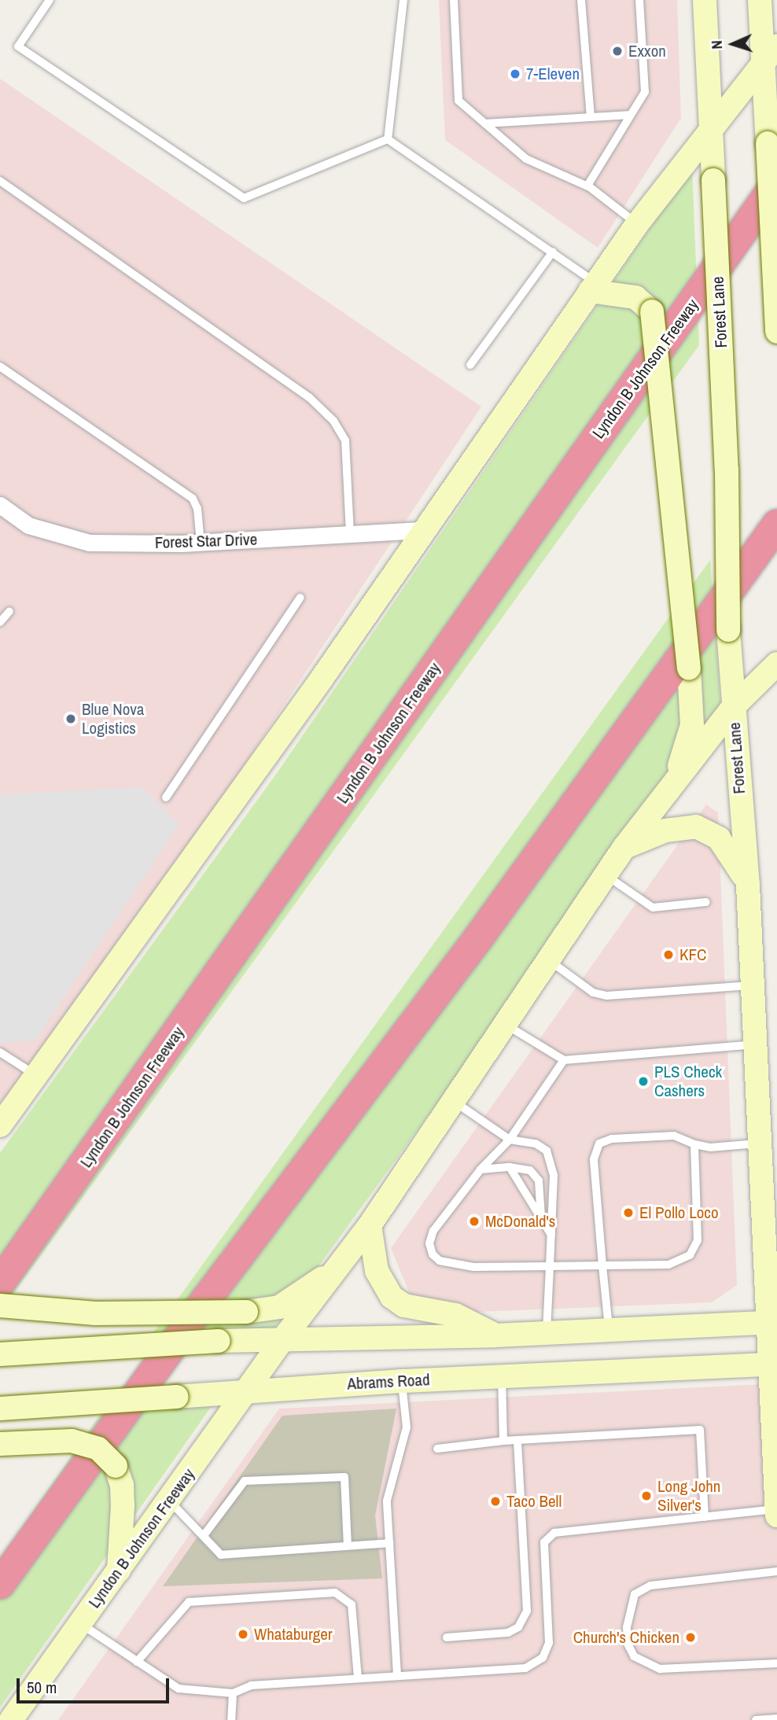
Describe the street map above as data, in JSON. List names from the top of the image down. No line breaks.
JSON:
{"streets":{"highway":["Lyndon B Johnson Freeway"],"main road":["Forest Lane","Abrams Road"],"street":["Forest Star Drive"]},"crossings":[["Forest Lane","Lyndon B Johnson Freeway"],["Forest Lane","Abrams Road"],["Lyndon B Johnson Freeway","Abrams Road"]],"places":["Exxon","7-Eleven","Blue Nova Logistics","KFC","PLS Check Cashers","El Pollo Loco","McDonald's","Long John Silver's","Taco Bell","Whataburger","Church's Chicken"],"scale_bar":"50 m","north":"left"}
